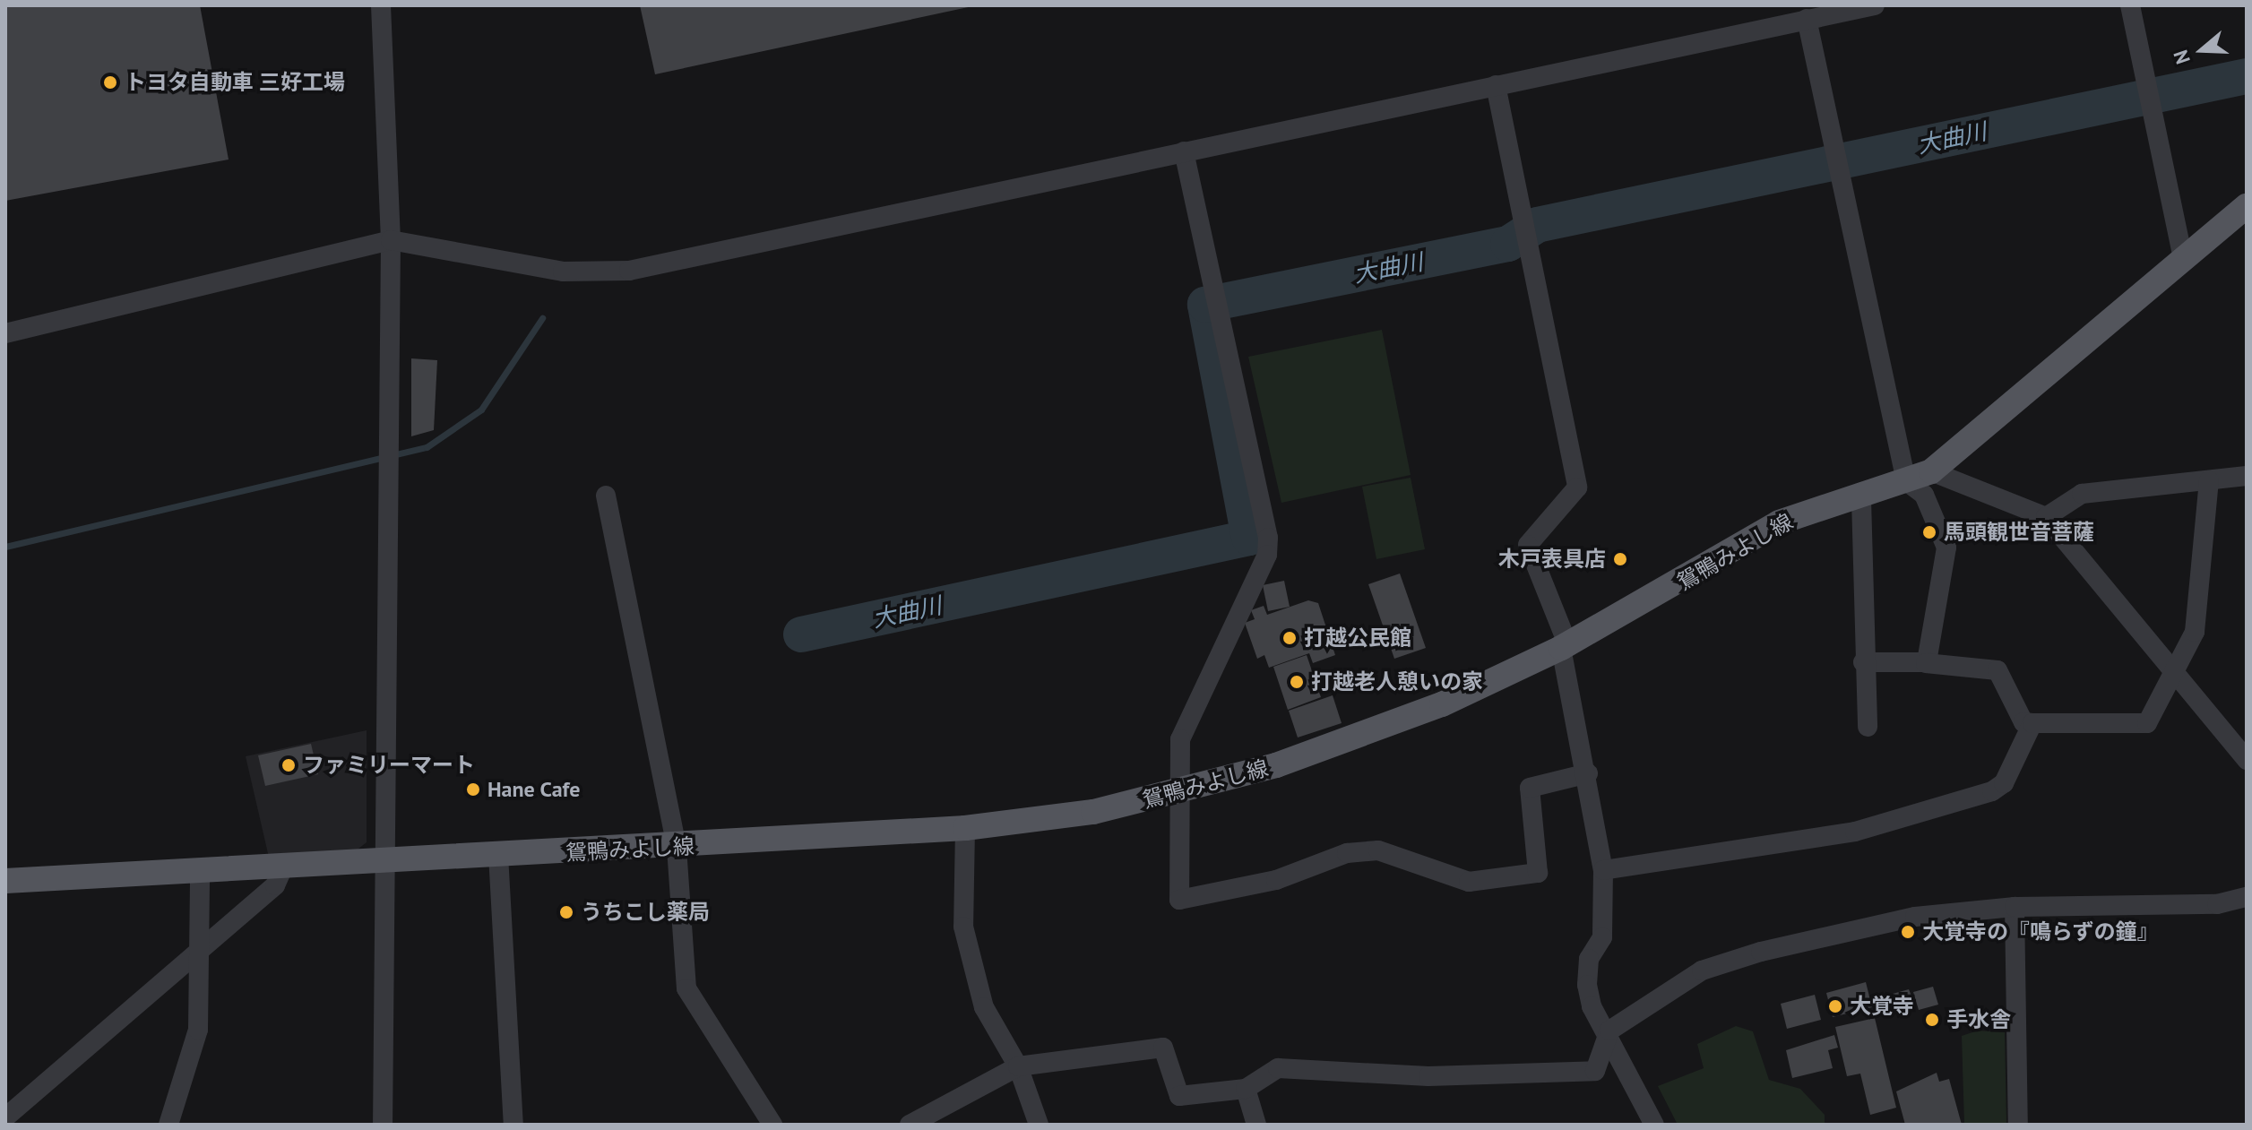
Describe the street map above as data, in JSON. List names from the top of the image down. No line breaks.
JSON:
{"streets":{"main road":["鴛鴨みよし線"]},"water":["大曲川"],"places":["トヨタ自動車 三好工場","馬頭観世音菩薩","木戸表具店","打越公民館","打越老人憩いの家","ファミリーマート","Hane Cafe","うちこし薬局","大覚寺の『鳴らずの鐘』","大覚寺","手水舎"],"north":"left"}
